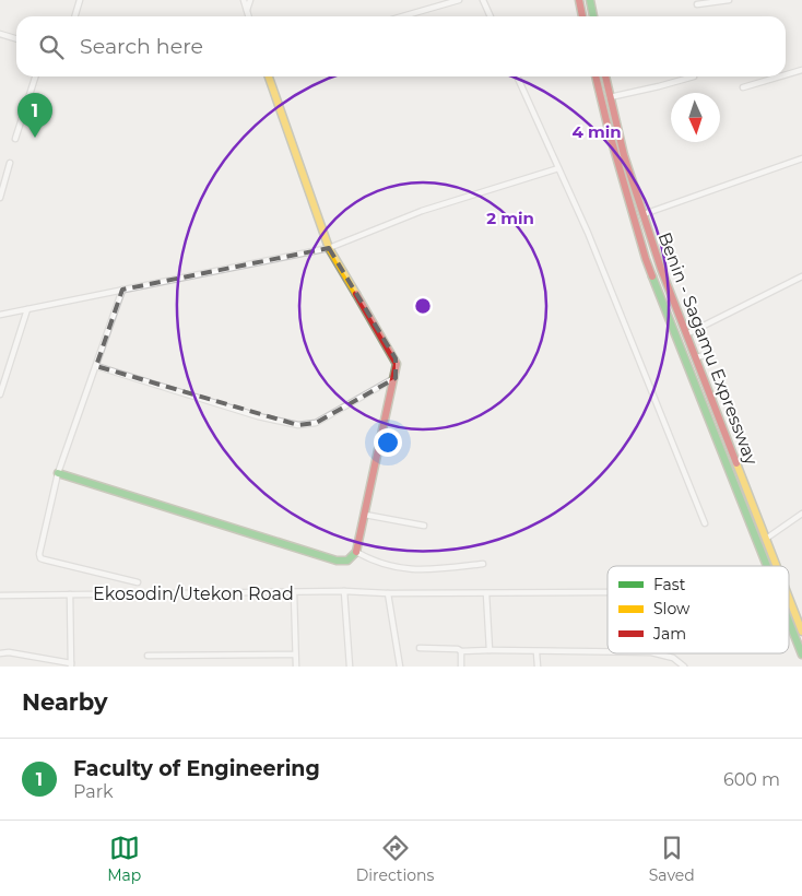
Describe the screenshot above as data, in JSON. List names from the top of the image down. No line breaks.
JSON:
{"streets":{"main road":["Benin - Sagamu Expressway"],"street":["Ekosodin/Utekon Road"]},"legend":["Fast","Slow","Jam"],"north":"bottom","page":{"search":"Search here","pins":"1","heading":"Nearby","list":[{"mark":"1","name":"Faculty of Engineering","note":"Park","value":"600 m"}],"nav":["Map","Directions","Saved"]},"rings":["4 min","2 min"]}
